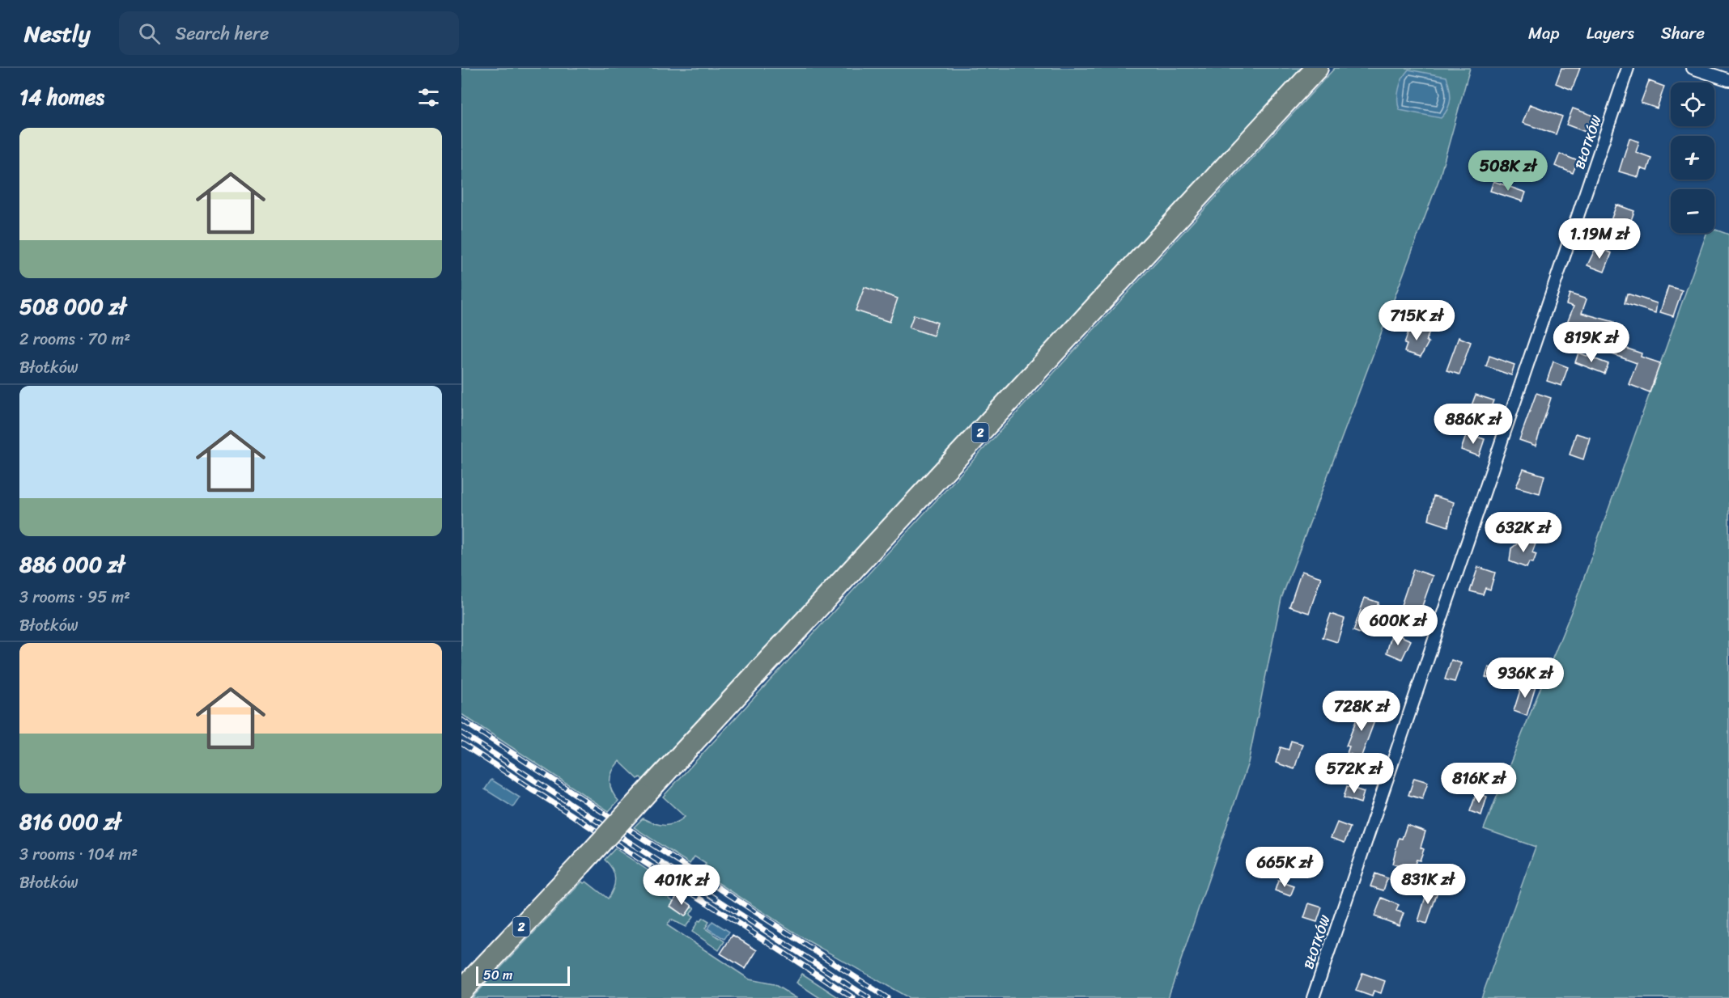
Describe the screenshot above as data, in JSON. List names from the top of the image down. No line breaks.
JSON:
{"streets":{"highway":["2"],"street":["BŁOTKÓW"]},"scale_bar":"50 m","page":{"header":"Nestly","search":"Search here","nav":["Map","Layers","Share"],"heading":"14 homes","map_buttons":["+","−"],"list":[{"name":"508 000 zł","note":"2 rooms · 70 m² · Błotków"},{"name":"886 000 zł","note":"3 rooms · 95 m² · Błotków"},{"name":"816 000 zł","note":"3 rooms · 104 m² · Błotków"}],"price":["508K zł","1.19M zł","715K zł","819K zł","886K zł","632K zł","600K zł","936K zł","728K zł","572K zł","816K zł","665K zł","831K zł","401K zł"],"scale":"50 m"}}
